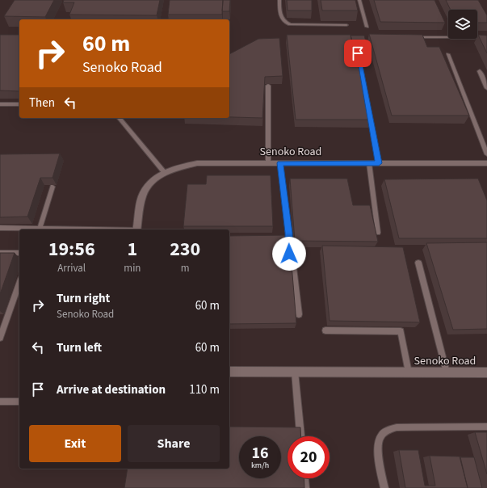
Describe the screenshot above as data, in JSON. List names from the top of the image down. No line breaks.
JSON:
{"streets":{"street":["Senoko Road"]},"page":{"turn":["60 m","Senoko Road"],"then":"Then","eta":["19:56","Arrival","1","min","230","m"],"list":[{"name":"Turn right","note":"Senoko Road","value":"60 m"},{"name":"Turn left","value":"60 m"},{"name":"Arrive at destination","value":"110 m"}],"buttons":["Exit","Share"],"speed":"16 km/h","limit":"20"}}
